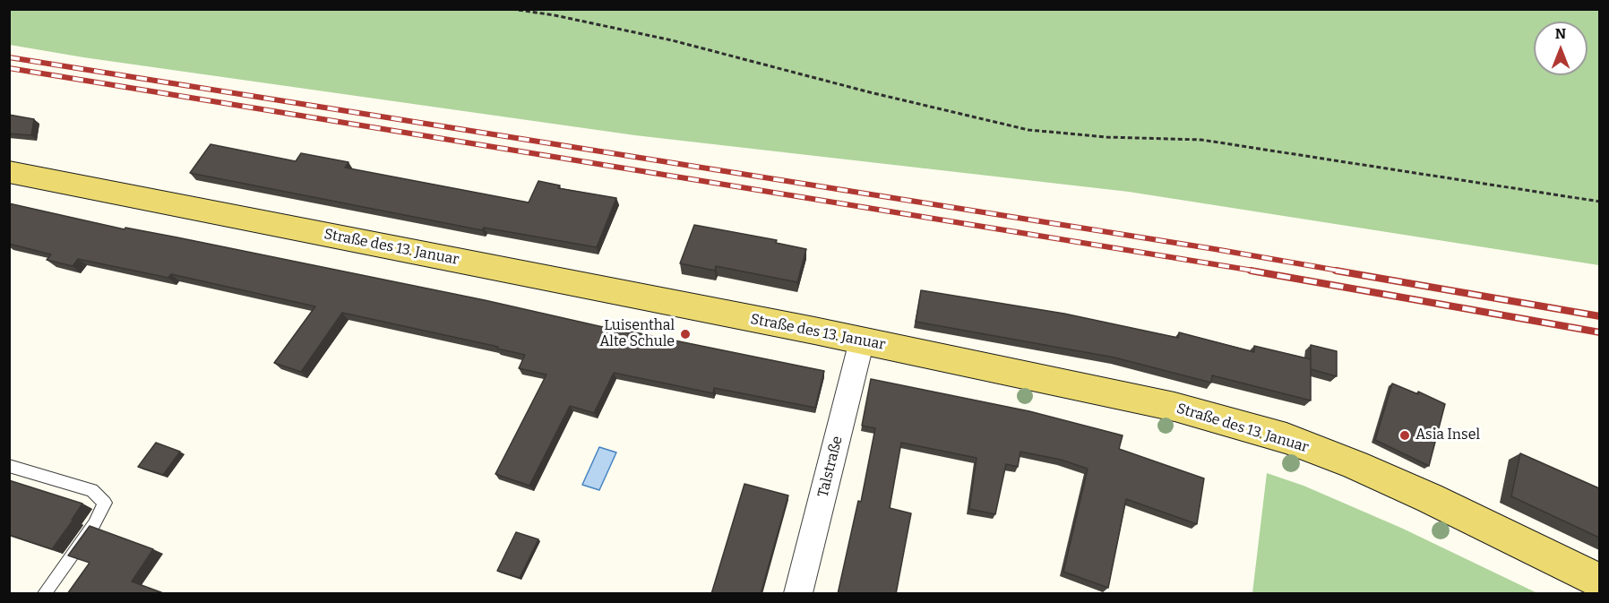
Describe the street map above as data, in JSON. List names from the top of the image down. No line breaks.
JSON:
{"streets":{"main road":["Straße des 13. Januar"],"street":["Talstraße"]},"crossings":[["Straße des 13. Januar","Talstraße"]],"places":["Luisenthal Alte Schule","Asia Insel"],"north":"top"}
